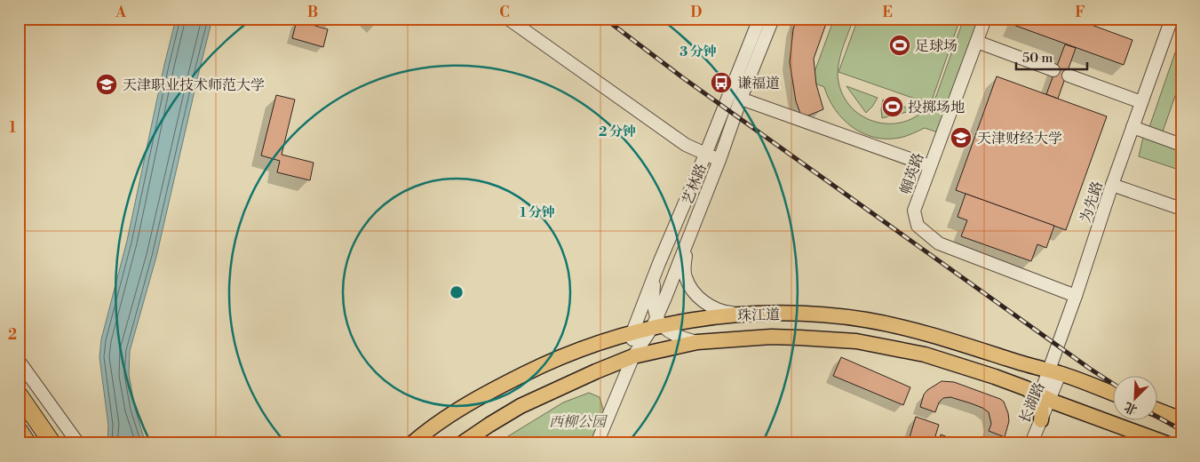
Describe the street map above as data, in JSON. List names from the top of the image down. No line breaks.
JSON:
{"streets":{"main road":["珠江道"],"street":["帼英路","艺林路","为先路","长湖路"]},"crossings":[["帼英路","为先路"],["艺林路","珠江道"],["为先路","珠江道"],["为先路","长湖路"],["珠江道","长湖路"]],"parks":["西柳公园"],"places":{"sports":["足球场","投掷场地"],"bus stop":["谦福道"],"school or university":["天津职业技术师范大学","天津财经大学"]},"scale_bar":"50 m","north":"bottom left","grid":{"columns":["A","B","C","D","E","F"],"rows":["1","2"]},"rings":["3 分钟","2 分钟","1 分钟"]}
